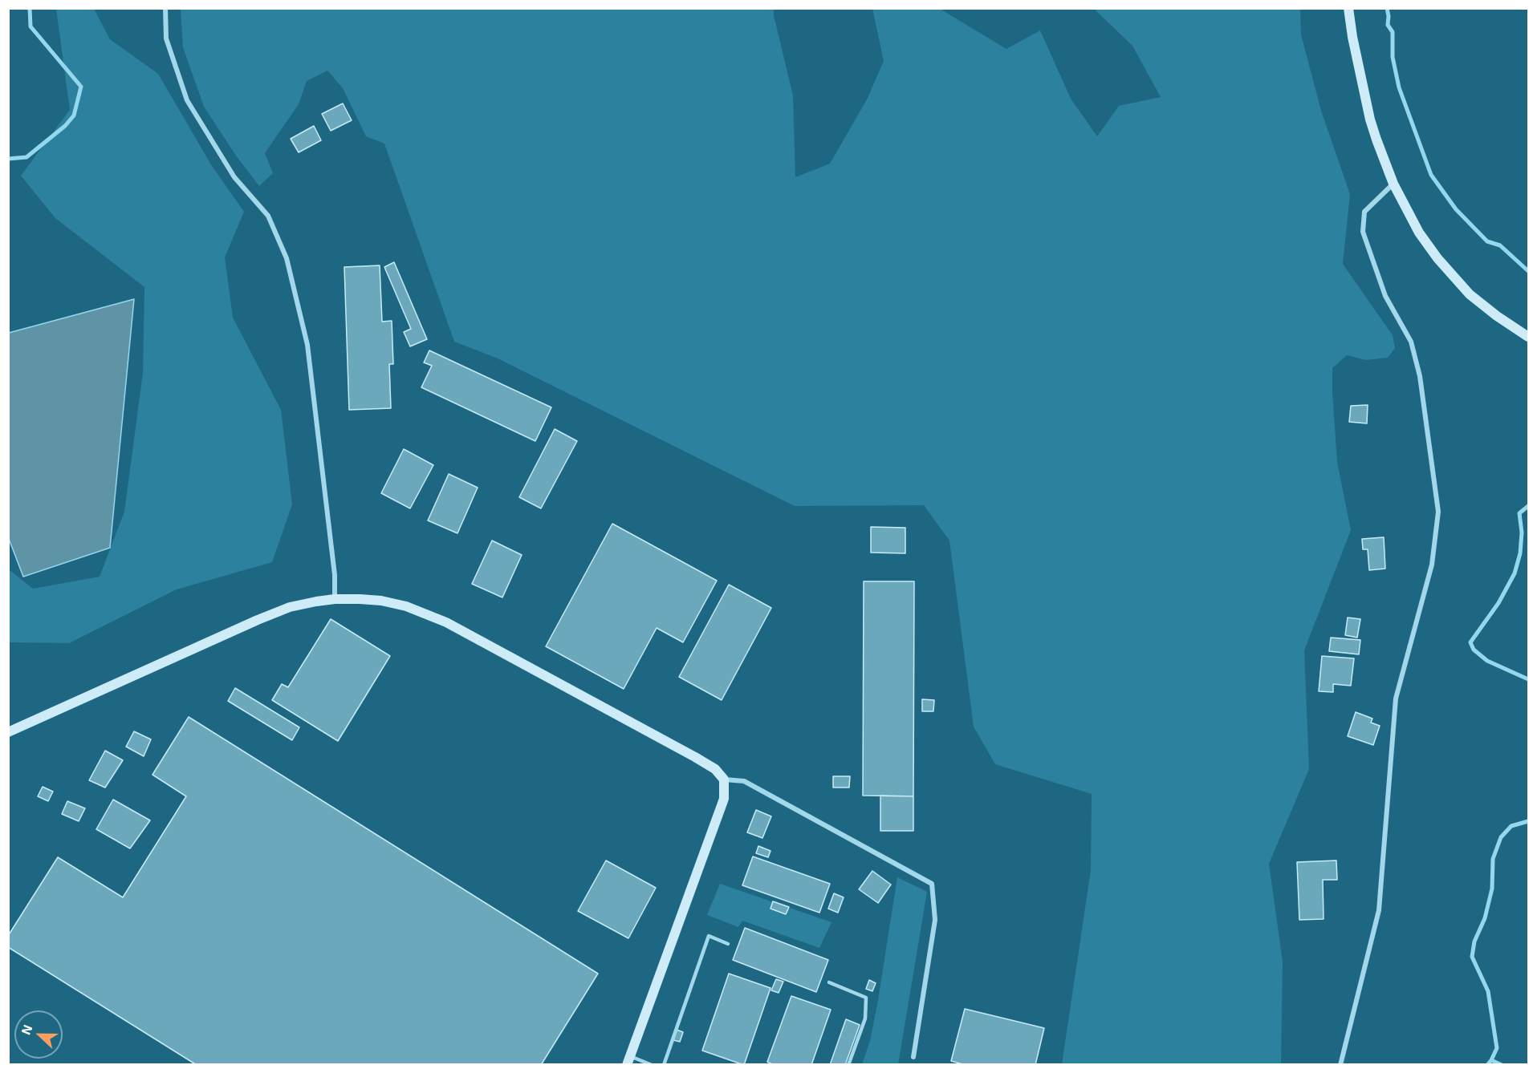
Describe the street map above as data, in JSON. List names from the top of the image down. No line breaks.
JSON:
{"north":"left"}
